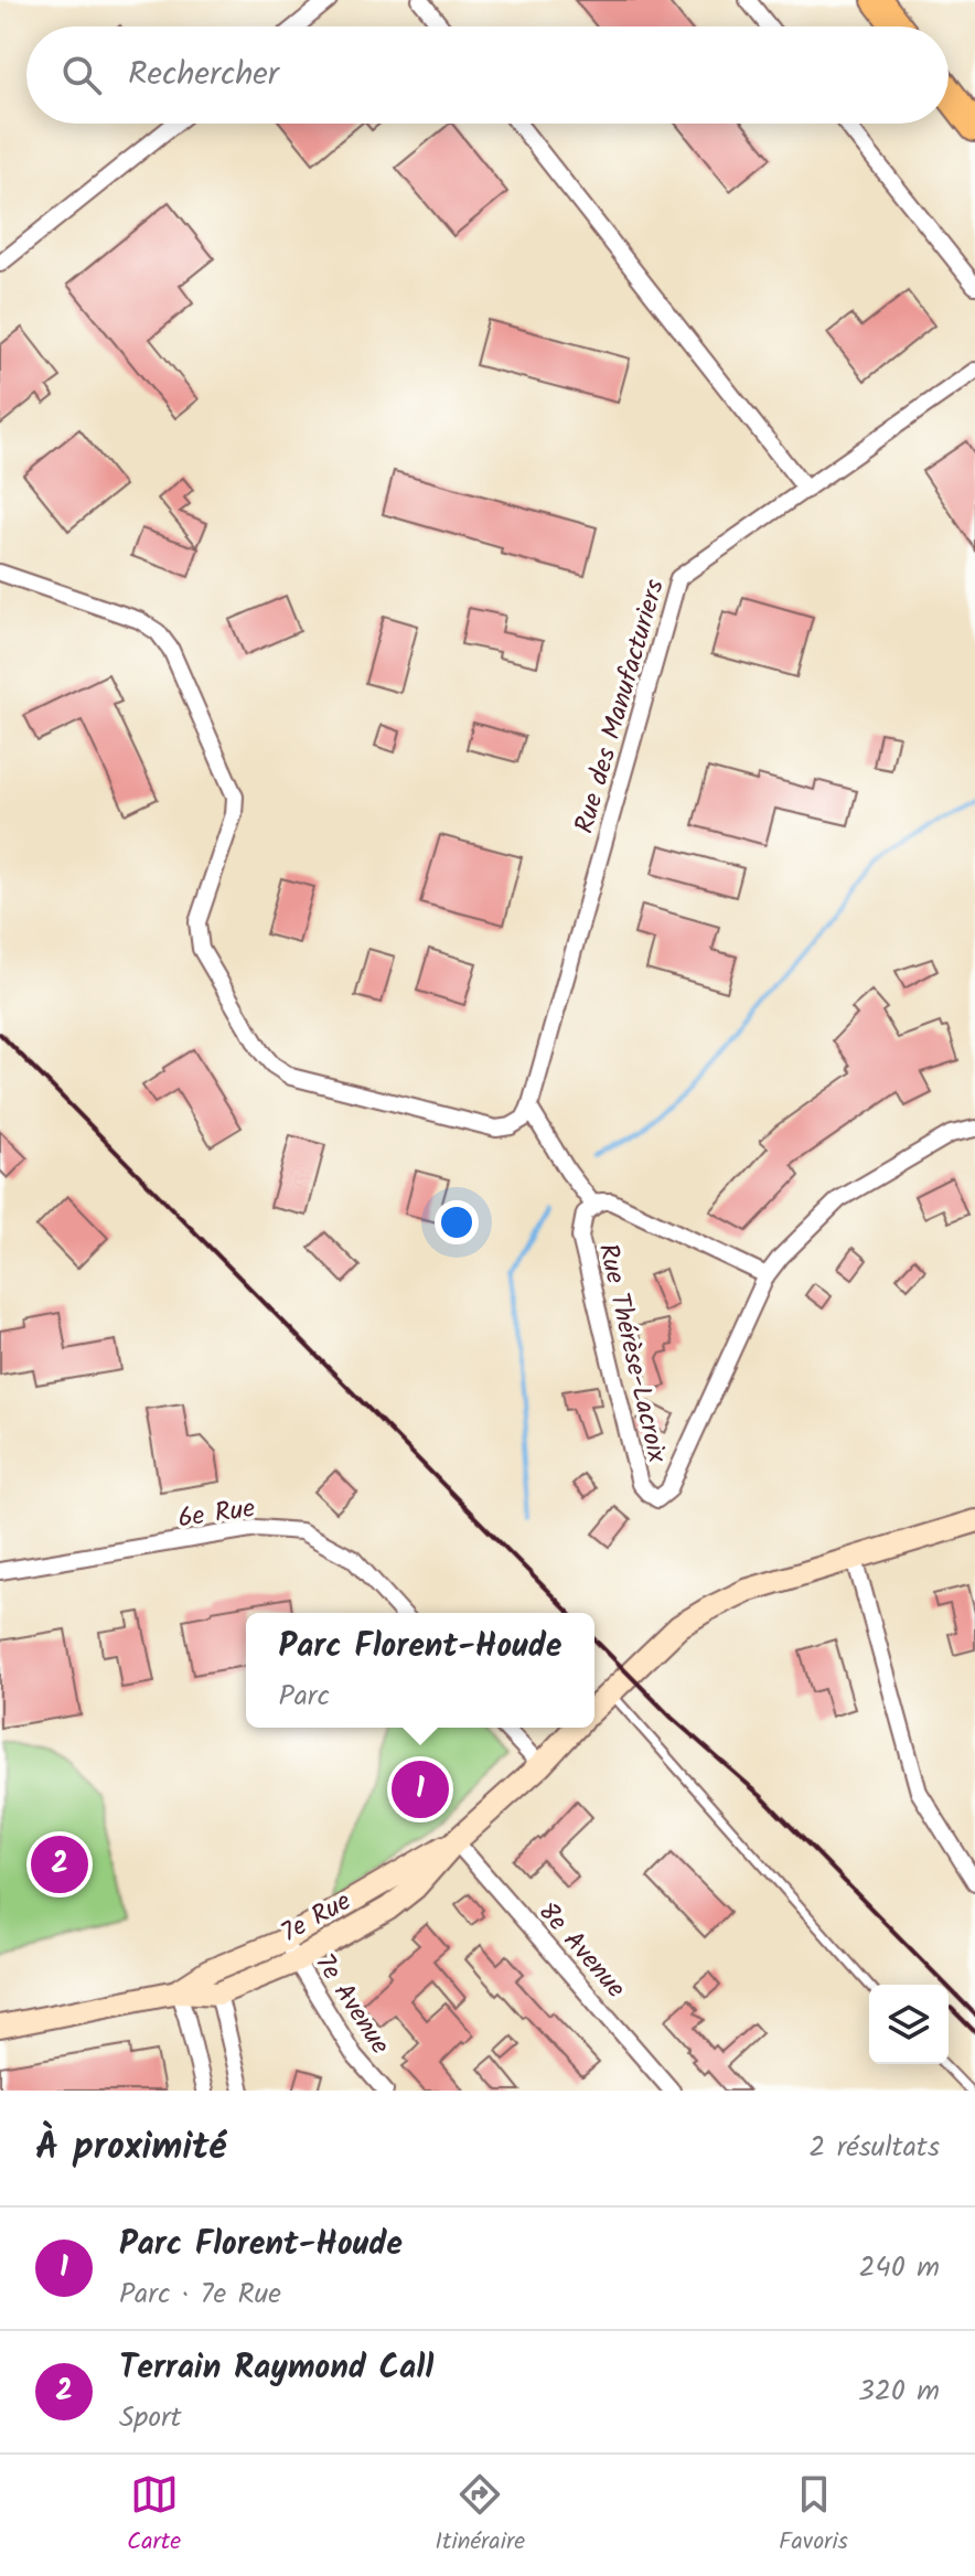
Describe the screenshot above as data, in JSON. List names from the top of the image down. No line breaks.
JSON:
{"streets":{"main road":["7e Rue"],"street":["Rue des Manufacturiers","Rue Thérèse-Lacroix","6e Rue","8e Avenue","7e Avenue"]},"crossings":[["7e Rue","8e Avenue"],["7e Rue","7e Avenue"]],"page":{"search":"Rechercher","popup":["Parc Florent-Houde","Parc"],"pins":["1","2"],"heading":["À proximité","2 résultats"],"list":[{"mark":"1","name":"Parc Florent-Houde","note":"Parc · 7e Rue","value":"240 m"},{"mark":"2","name":"Terrain Raymond Call","note":"Sport","value":"320 m"}],"nav":["Carte","Itinéraire","Favoris"]}}
